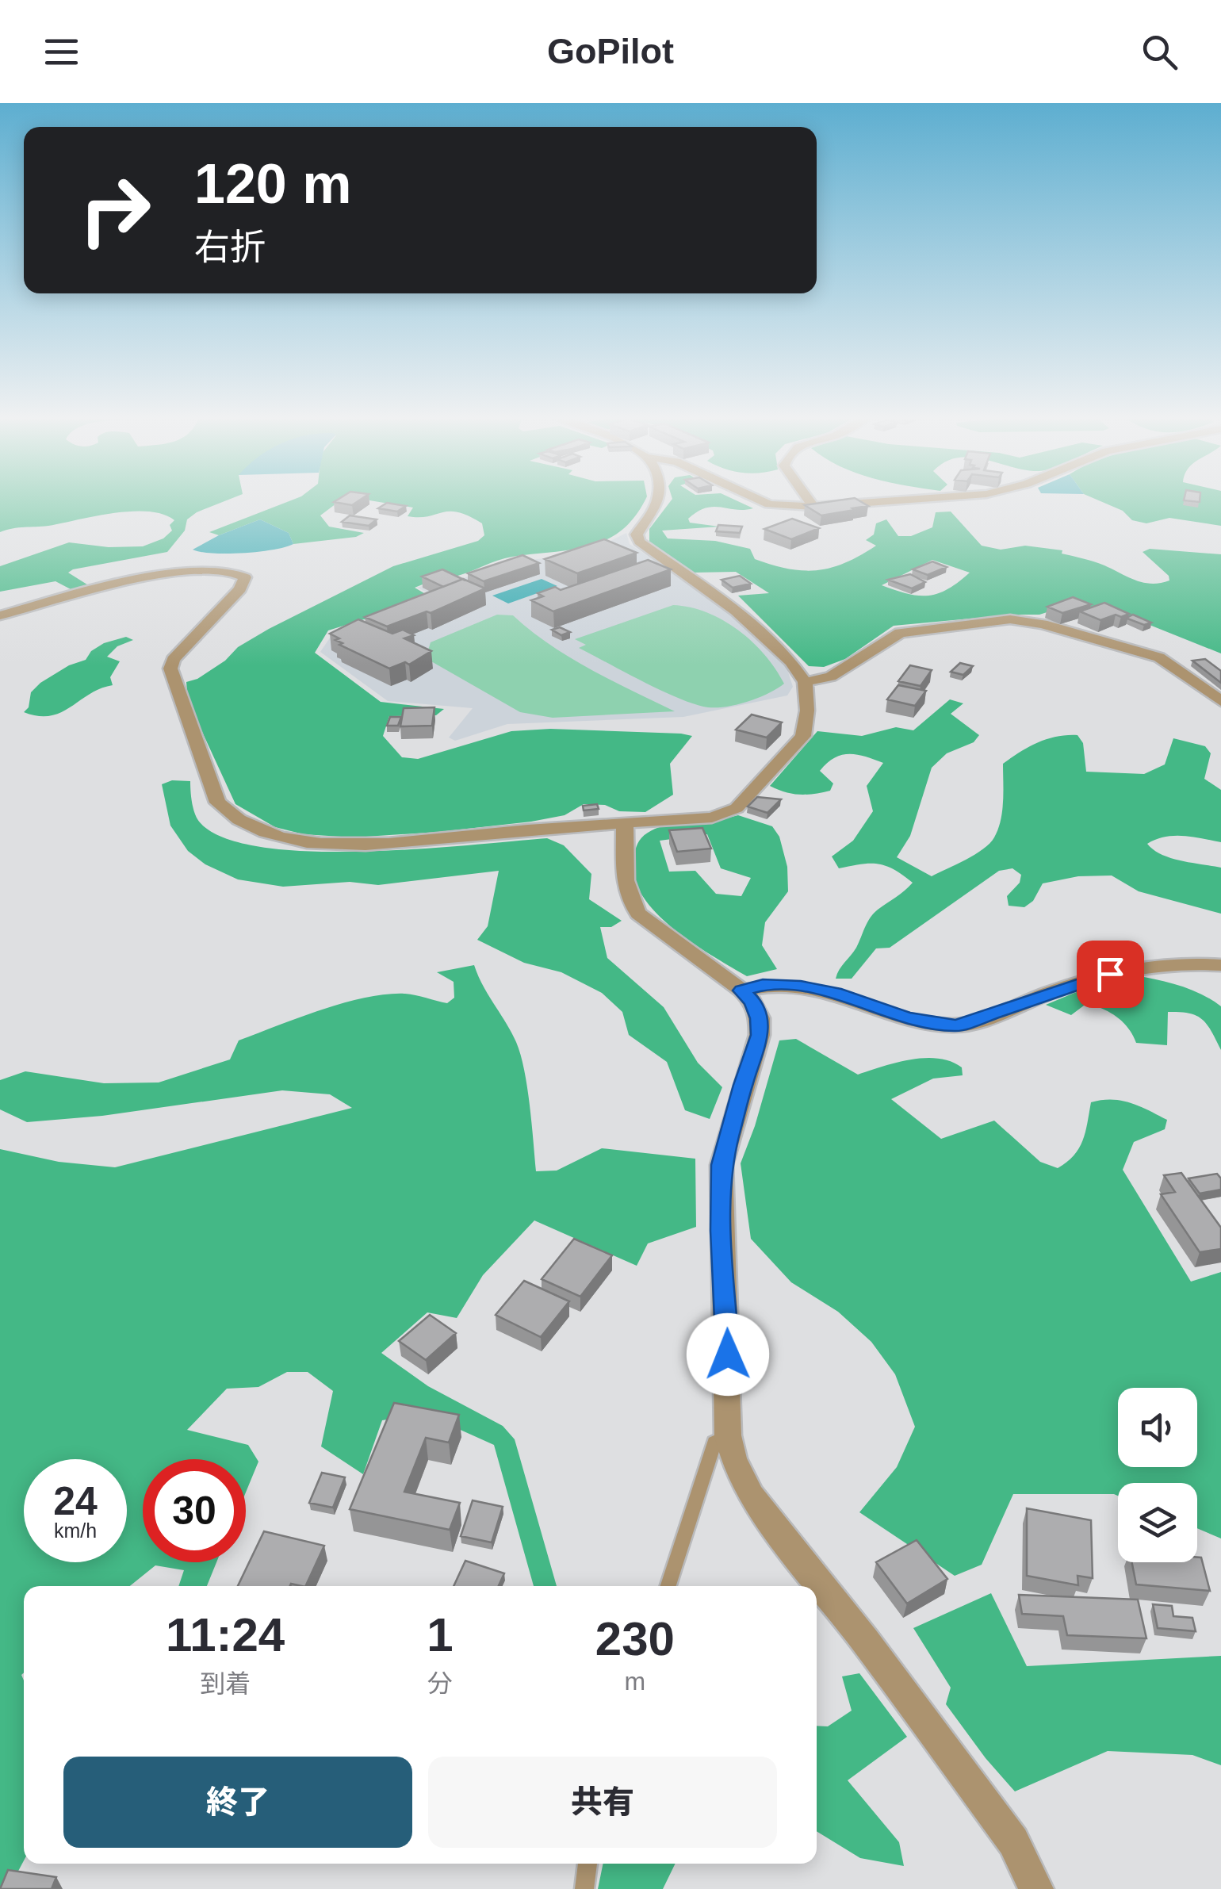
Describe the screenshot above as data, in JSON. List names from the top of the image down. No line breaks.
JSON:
{"page":{"header":"GoPilot","turn":["120 m","右折"],"speed":"24 km/h","limit":"30","eta":["11:24","到着","1","分","230","m"],"buttons":["終了","共有"]}}
